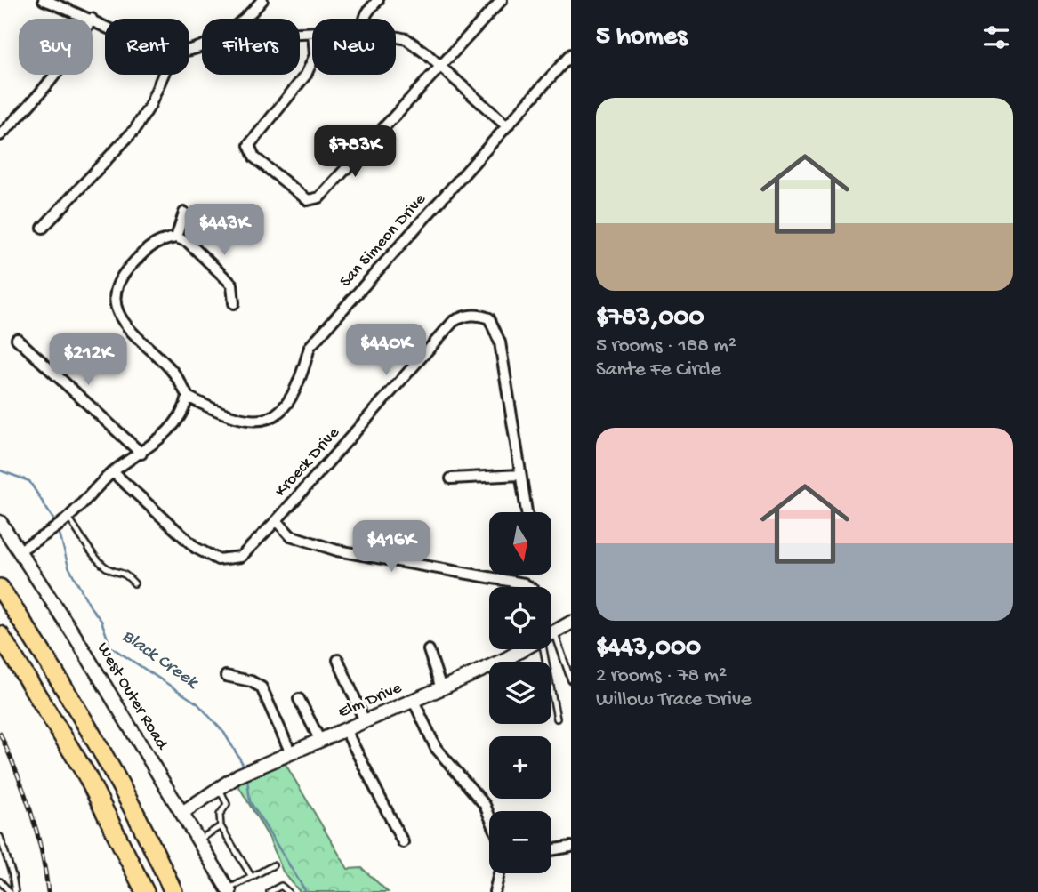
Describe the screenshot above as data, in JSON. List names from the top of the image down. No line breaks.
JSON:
{"streets":{"street":["San Simeon Drive","Kroeck Drive","West Outer Road","Elm Drive"]},"crossings":[["West Outer Road","Elm Drive"]],"water":["Black Creek"],"north":"bottom","page":{"heading":"5 homes","chip":["Buy","Rent","Filters","New"],"list":[{"name":"$783,000","note":"5 rooms · 188 m² · Sante Fe Circle"},{"name":"$443,000","note":"2 rooms · 78 m² · Willow Trace Drive"}],"price":["$783K","$443K","$440K","$212K","$416K"],"map_buttons":["+","−"]}}
